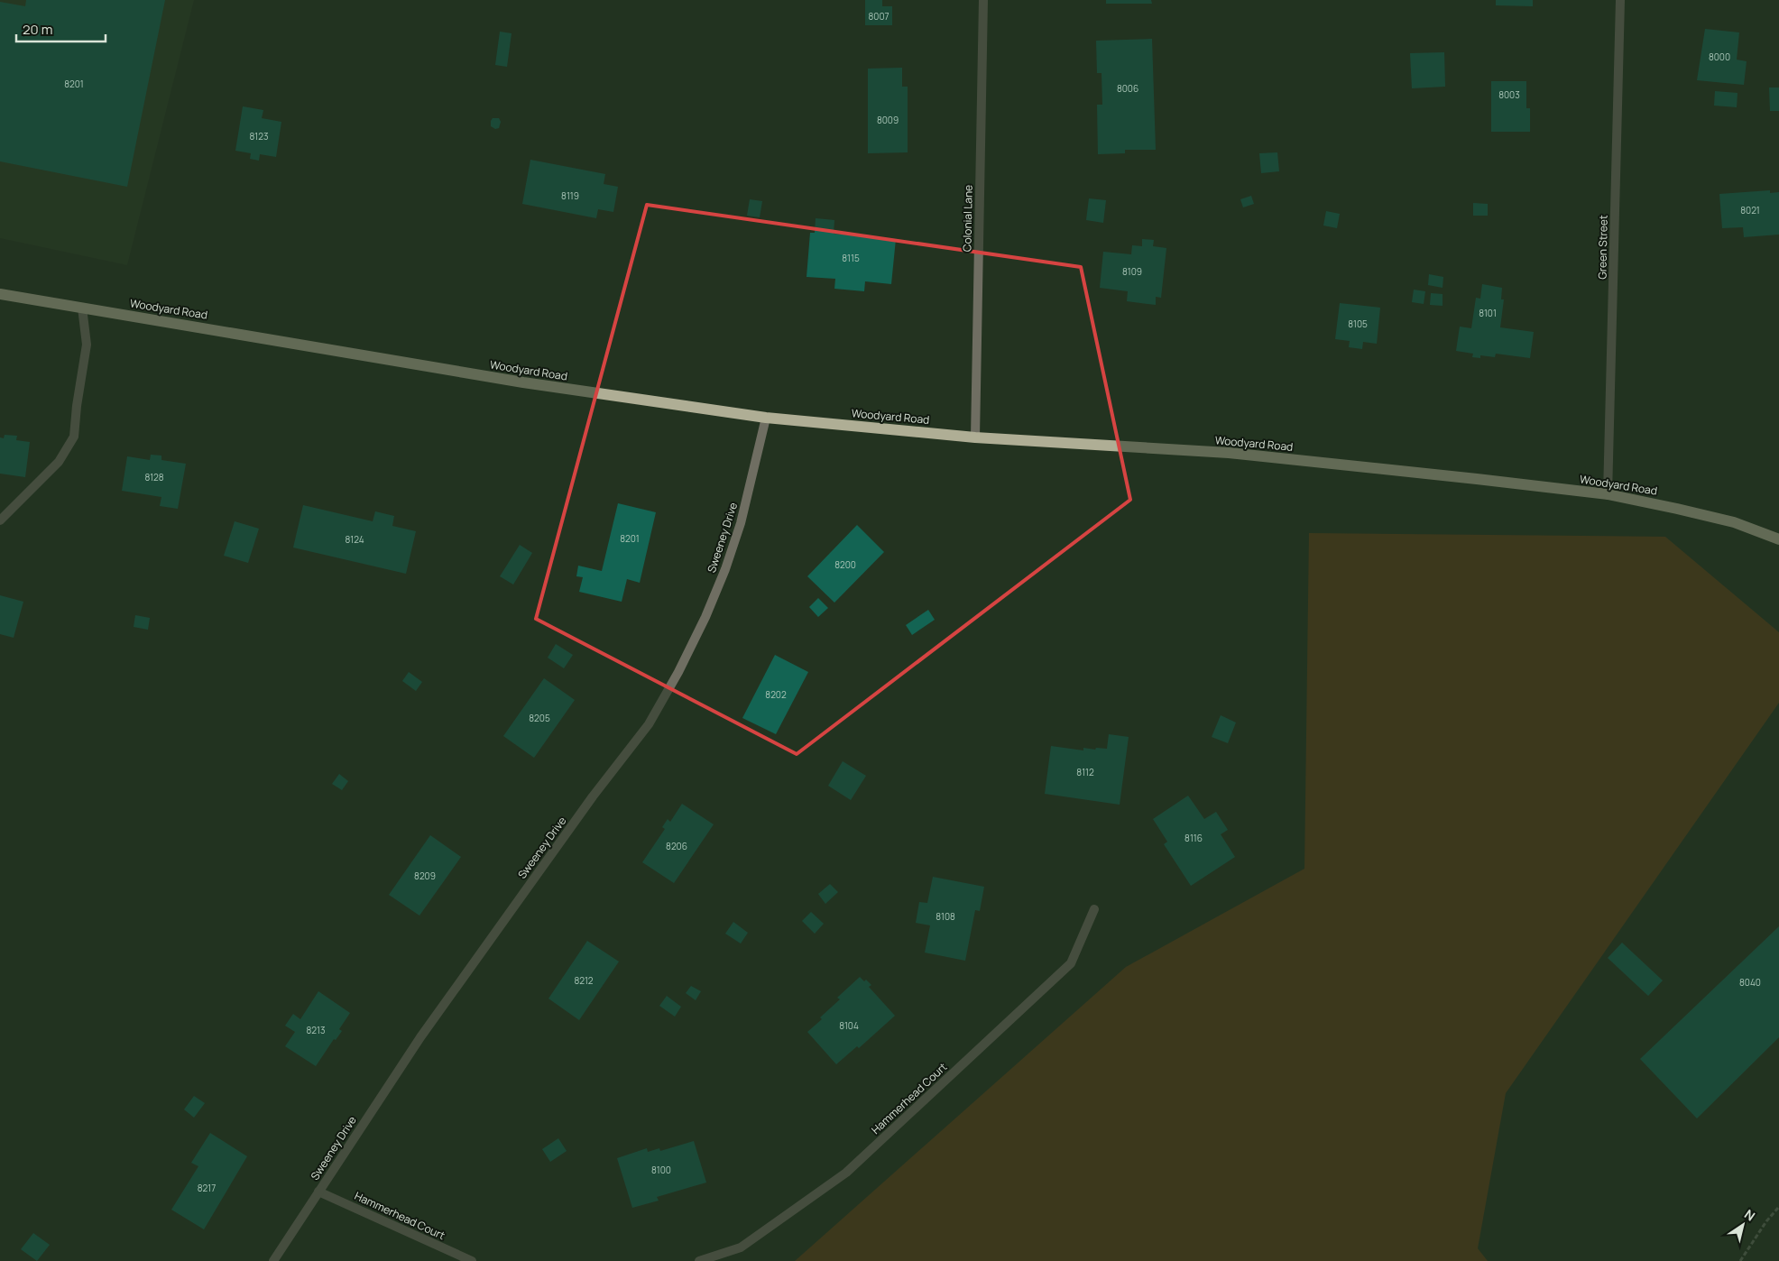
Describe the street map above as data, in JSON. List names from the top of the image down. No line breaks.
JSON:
{"streets":{"main road":["Woodyard Road"],"street":["Colonial Lane","Green Street","Sweeney Drive","Hammerhead Court"]},"crossings":[["Colonial Lane","Woodyard Road"],["Green Street","Woodyard Road"],["Woodyard Road","Sweeney Drive"],["Sweeney Drive","Hammerhead Court"]],"house_numbers":["8007","8000","8201","8006","8003","8009","8123","8119","8021","8115","8109","8101","8105","8128","8201","8124","8200","8202","8205","8112","8116","8206","8209","8108","8212","8040","8104","8213","8100","8217"],"scale_bar":"20 m","north":"top right"}
